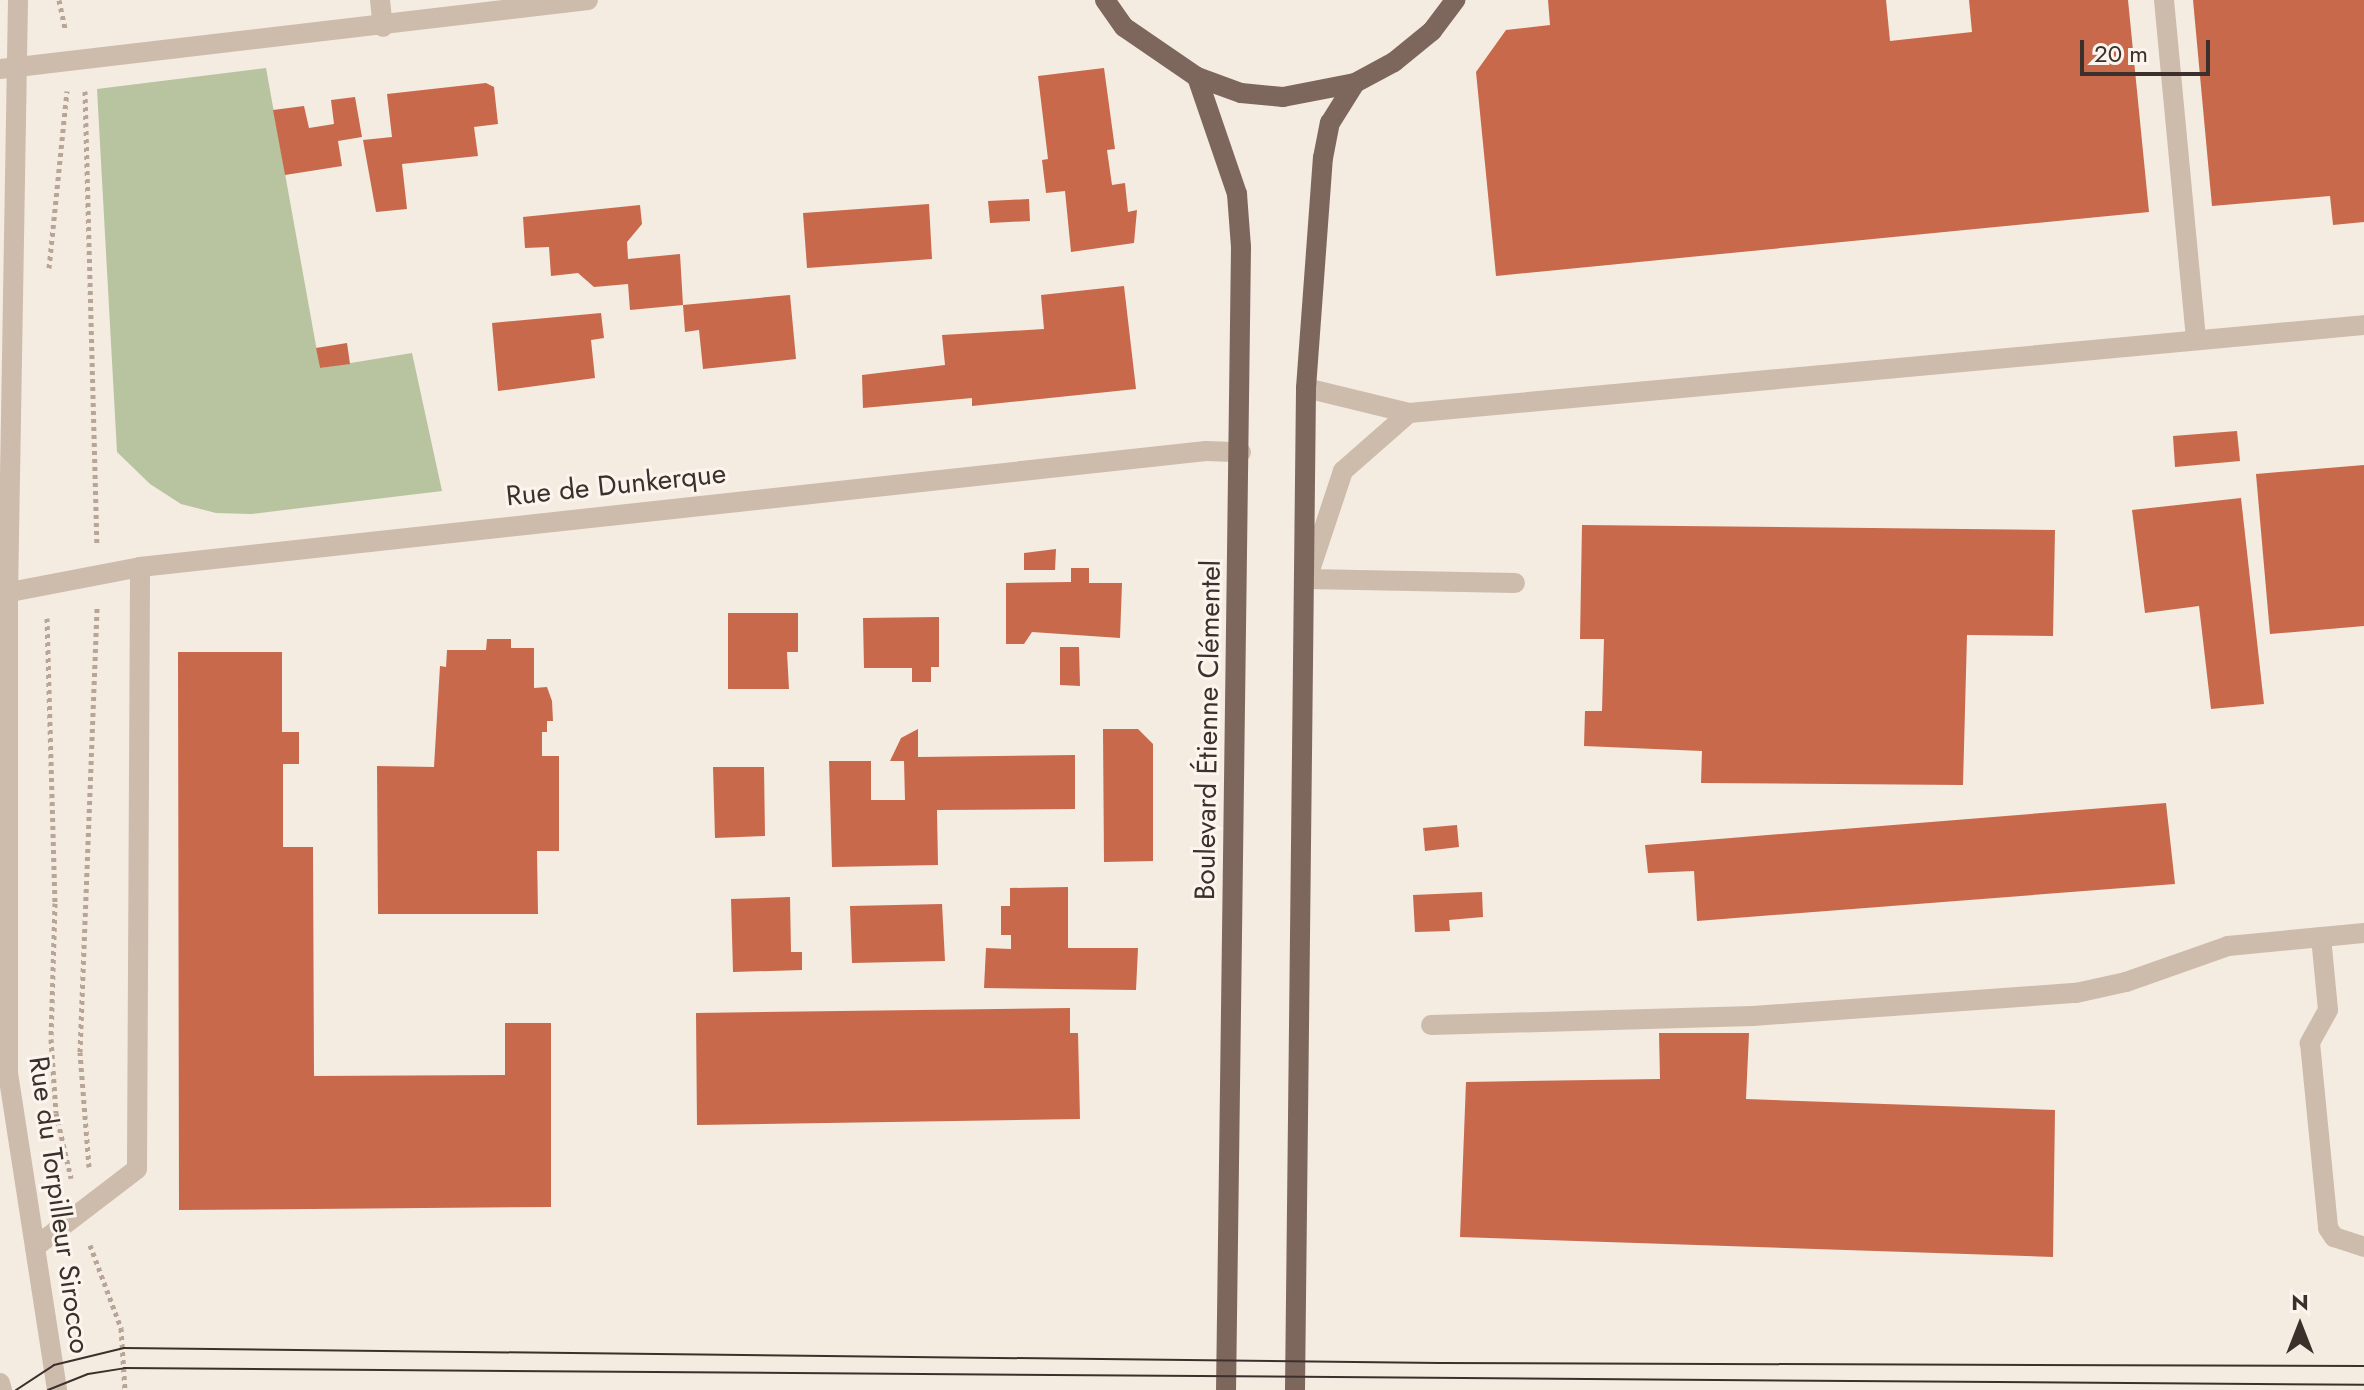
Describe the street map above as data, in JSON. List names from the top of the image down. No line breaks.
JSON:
{"streets":{"main road":["Boulevard Étienne Clémentel"],"street":["Rue de Dunkerque","Rue du Torpilleur Sirocco"]},"crossings":[["Rue de Dunkerque","Boulevard Étienne Clémentel"],["Rue de Dunkerque","Rue du Torpilleur Sirocco"]],"scale_bar":"20 m","north":"top"}
